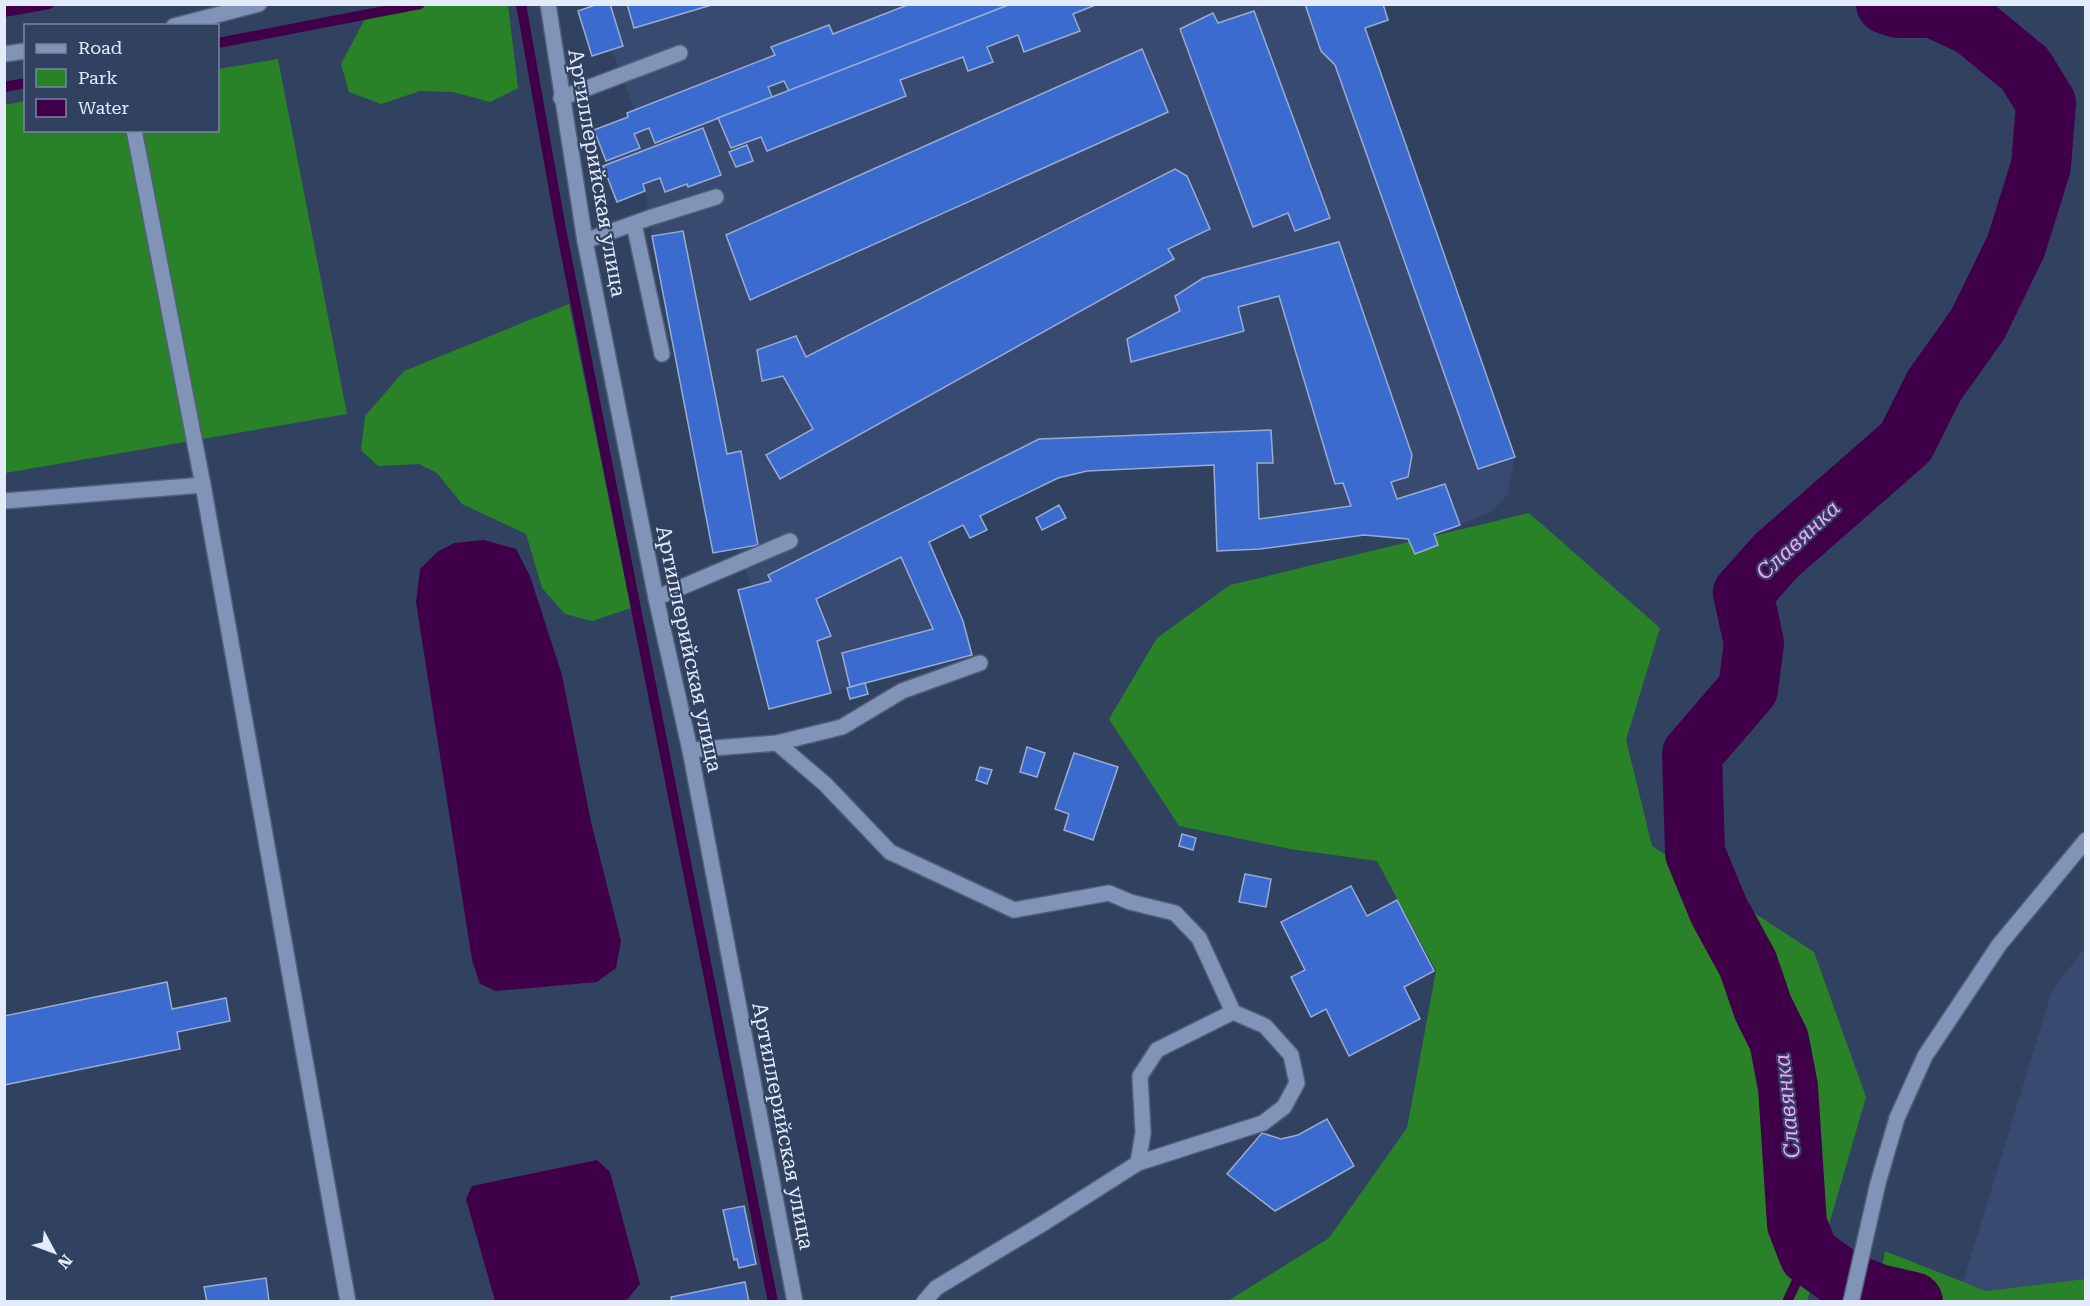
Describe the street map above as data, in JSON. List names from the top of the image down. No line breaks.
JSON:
{"streets":{"street":["Артиллерийская улица"]},"water":["Славянка"],"legend":["Road","Park","Water"],"north":"bottom right"}
